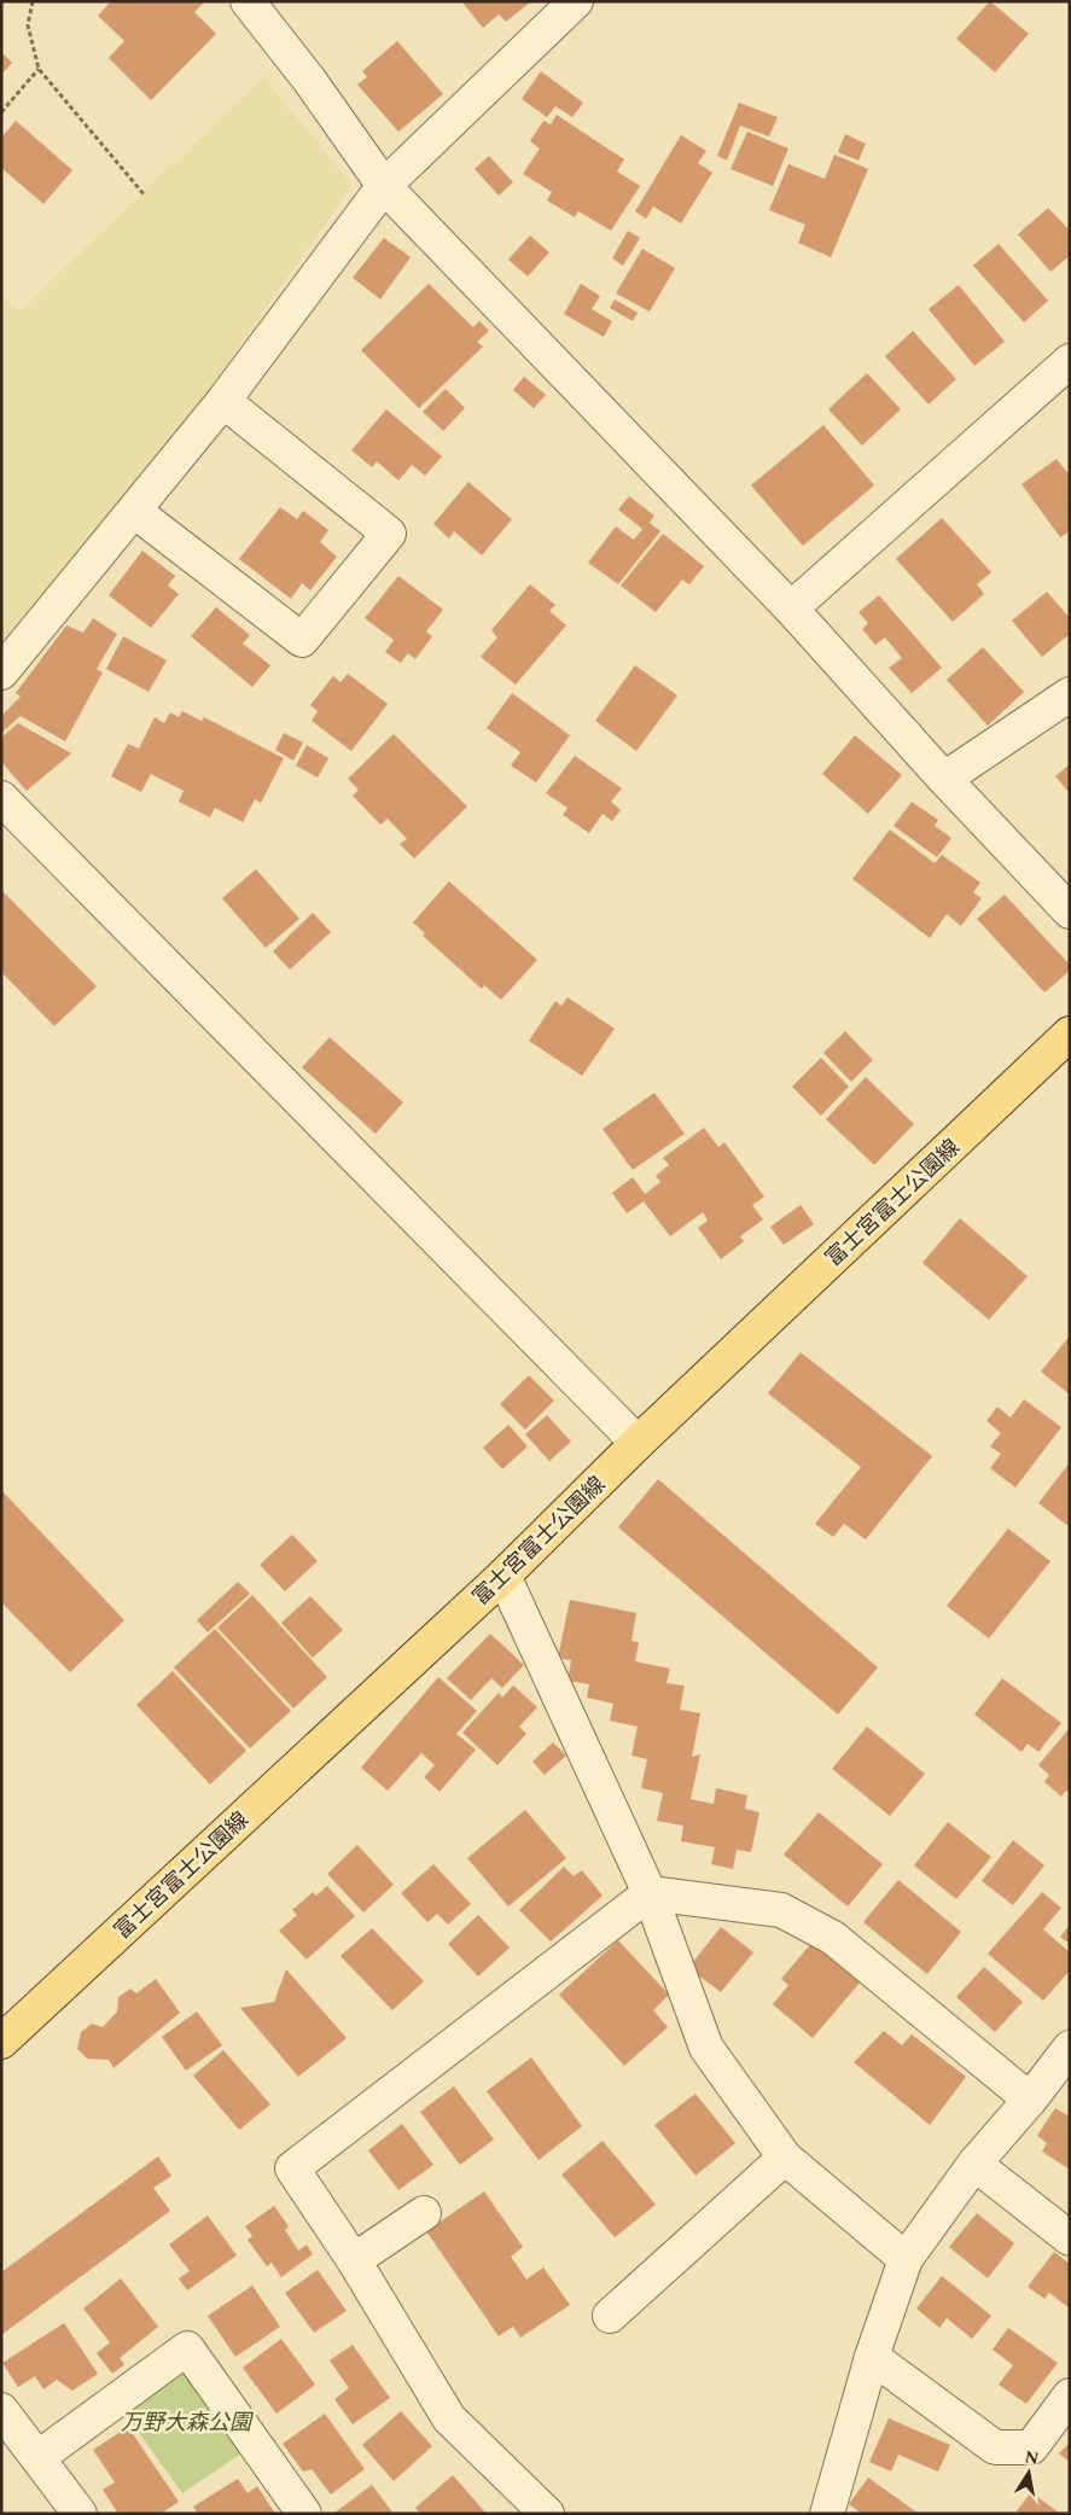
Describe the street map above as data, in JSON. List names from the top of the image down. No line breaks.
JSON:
{"streets":{"main road":["富士宮富士公園線"]},"parks":["万野大森公園"],"north":"top"}
